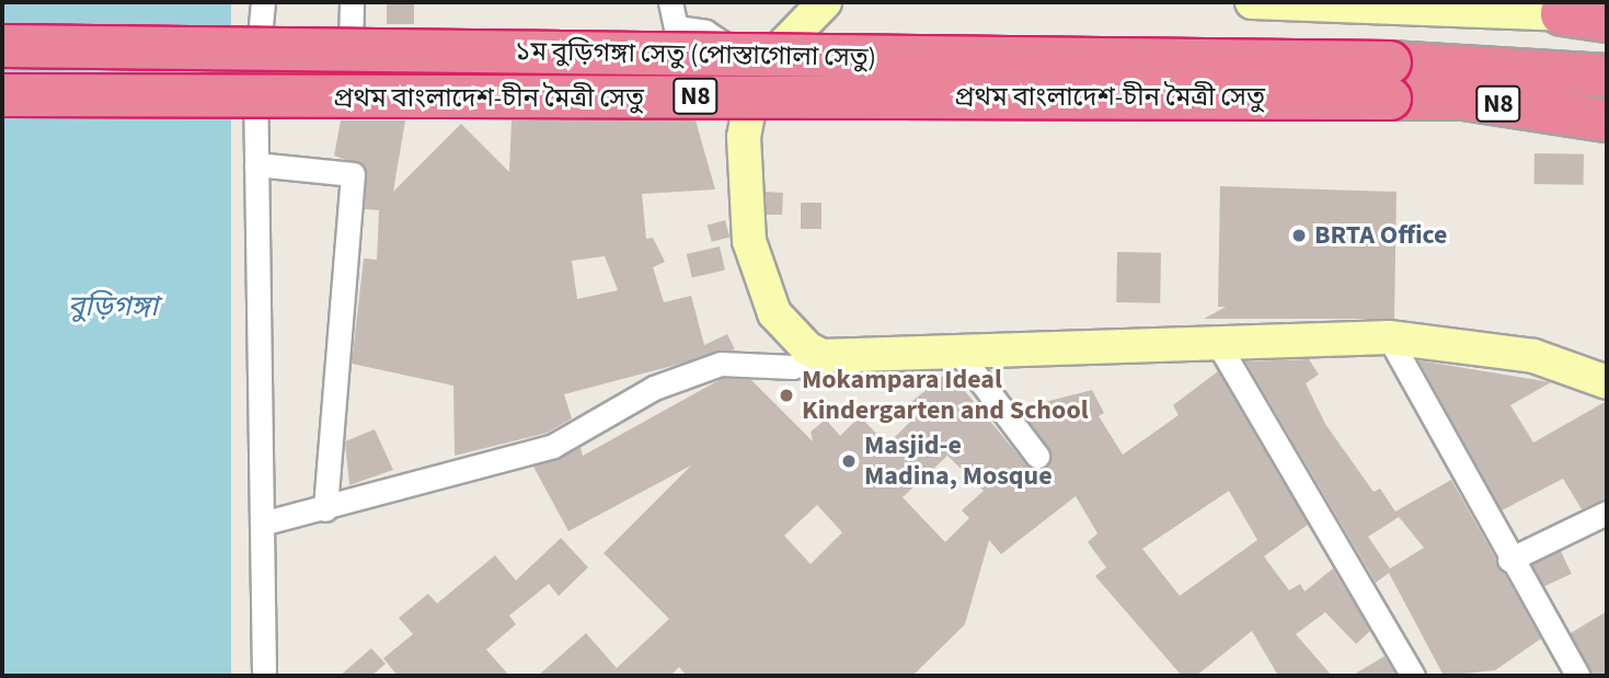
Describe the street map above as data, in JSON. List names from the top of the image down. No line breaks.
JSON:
{"streets":{"highway":["১ম বুড়িগঙ্গা সেতু (পোস্তাগোলা সেতু)","N8","প্রথম বাংলাদেশ-চীন মৈত্রী সেতু"]},"crossings":[["১ম বুড়িগঙ্গা সেতু (পোস্তাগোলা সেতু)","N8"],["১ম বুড়িগঙ্গা সেতু (পোস্তাগোলা সেতু)","প্রথম বাংলাদেশ-চীন মৈত্রী সেতু"],["N8","প্রথম বাংলাদেশ-চীন মৈত্রী সেতু"]],"water":["বুড়িগঙ্গা"],"places":["BRTA Office","Mokampara Ideal Kindergarten and School","Masjid-e Madina, Mosque"]}
